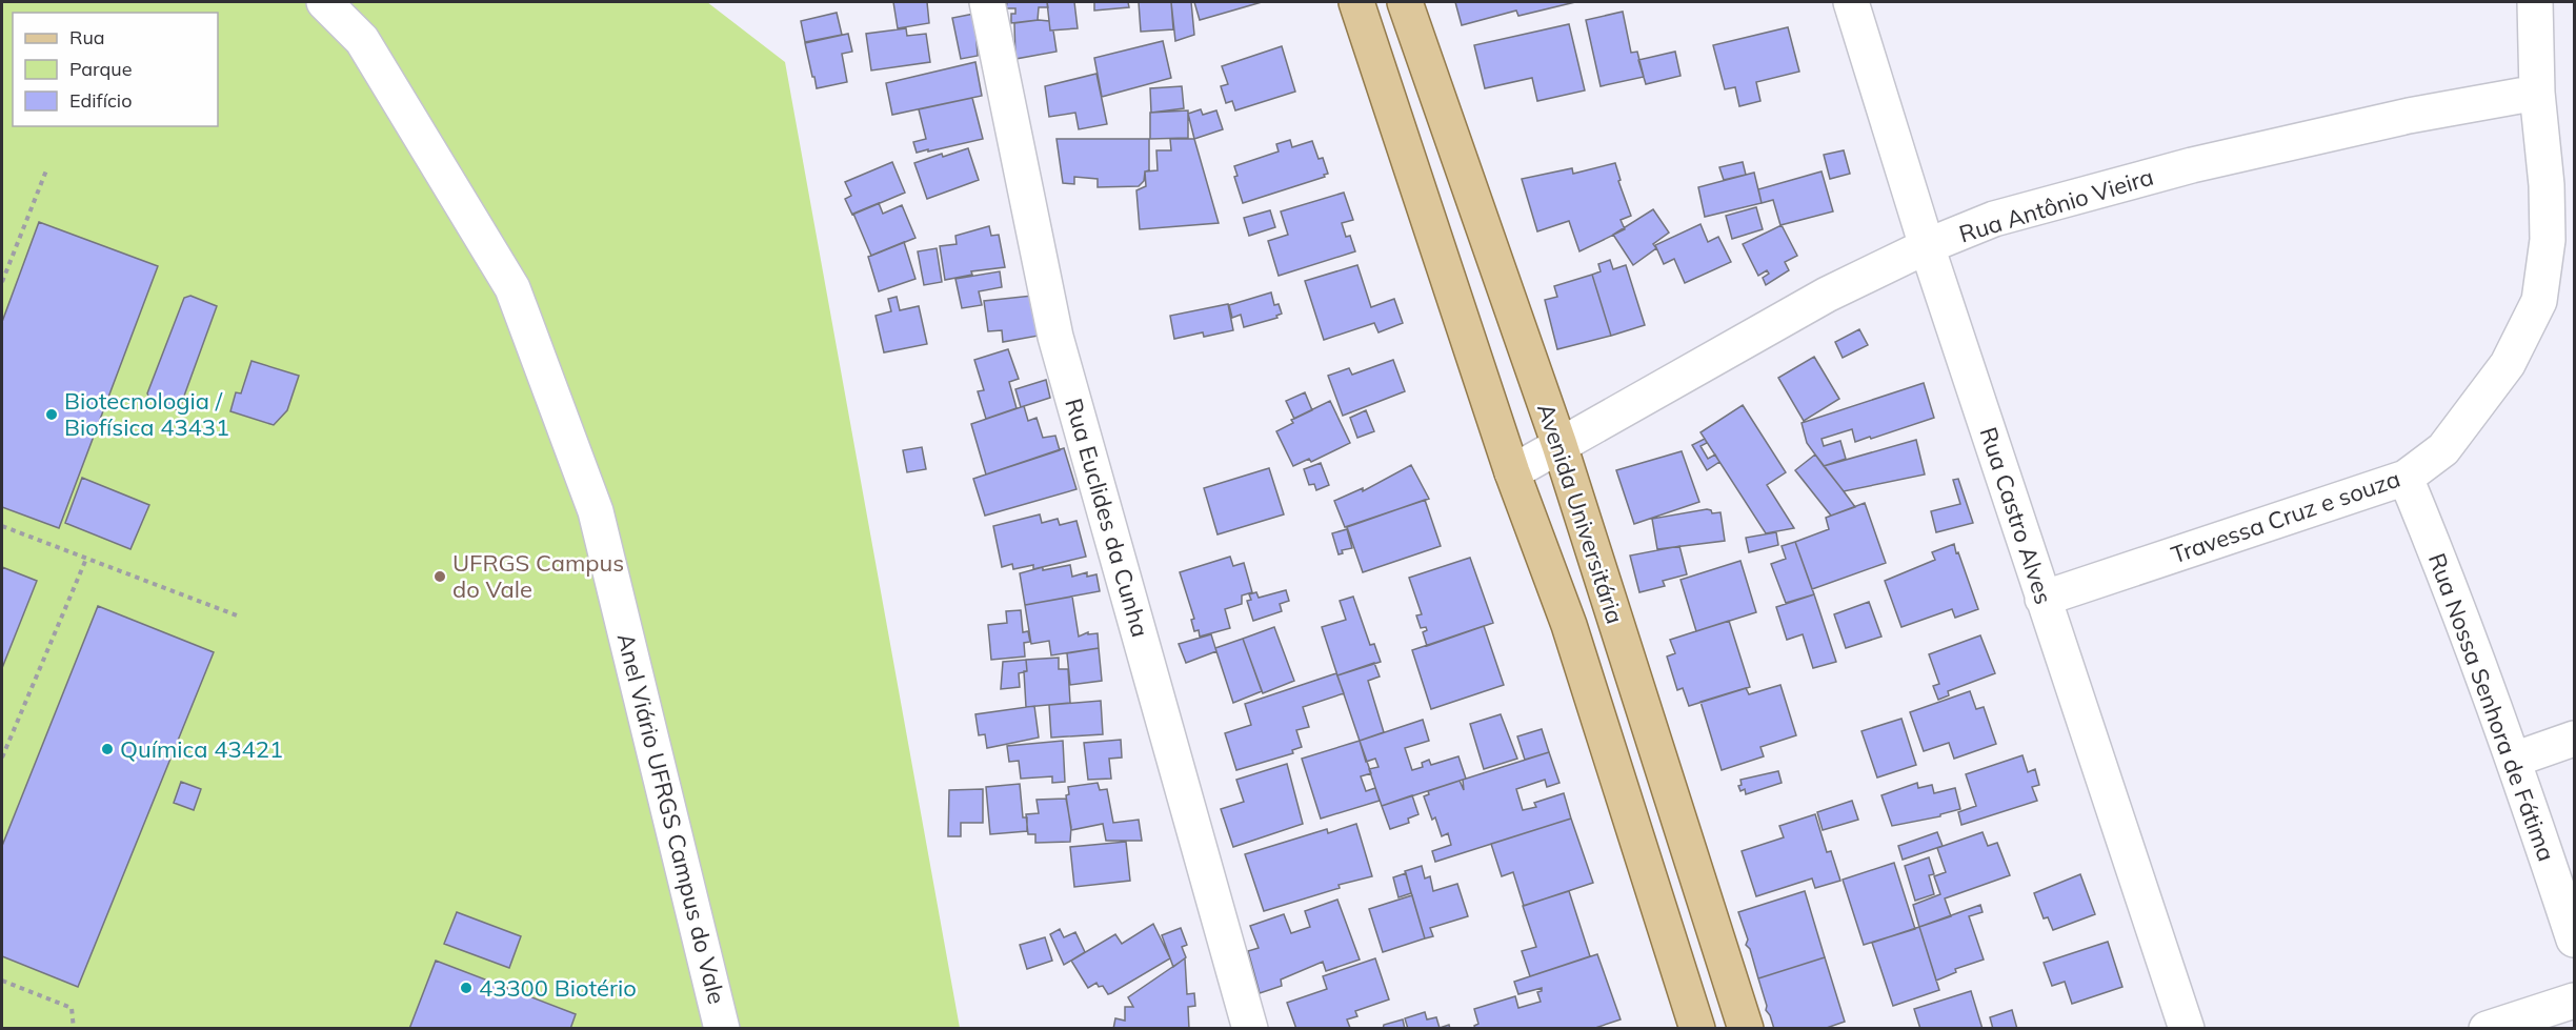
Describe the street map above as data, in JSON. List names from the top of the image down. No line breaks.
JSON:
{"streets":{"main road":["Avenida Universitária"],"street":["Rua Antônio Vieira","Rua Castro Alves","Travessa Cruz e souza","Rua Euclides da Cunha","Rua Nossa Senhora de Fátima","Anel Viário UFRGS Campus do Vale"]},"crossings":[["Rua Antônio Vieira","Avenida Universitária"],["Rua Antônio Vieira","Rua Castro Alves"],["Rua Antônio Vieira","Travessa Cruz e souza"],["Rua Castro Alves","Travessa Cruz e souza"],["Travessa Cruz e souza","Rua Nossa Senhora de Fátima"]],"places":["Biotecnologia / Biofísica 43431","UFRGS Campus do Vale","Química 43421","43300 Biotério"],"legend":["Rua","Parque","Edifício"]}
